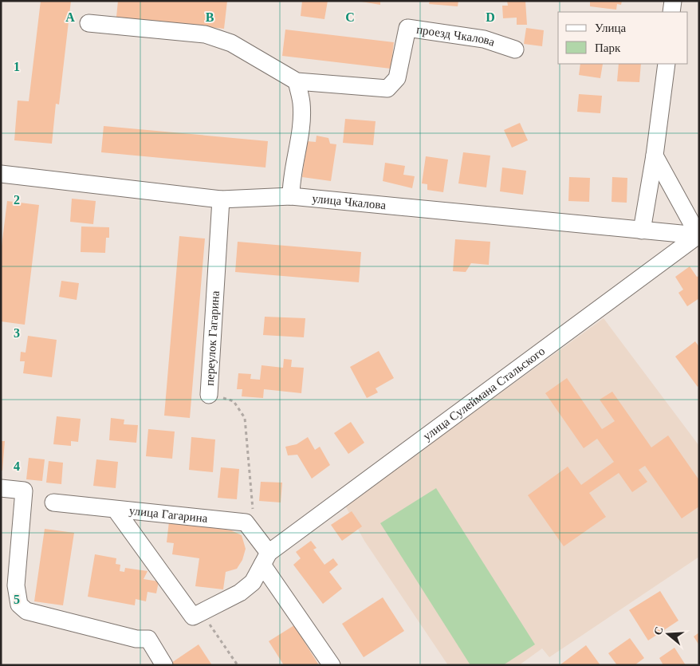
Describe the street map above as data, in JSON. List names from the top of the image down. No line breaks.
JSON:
{"streets":{"street":["проезд Чкалова","улица Чкалова","переулок Гагарина","улица Сулеймана Стальского","улица Гагарина"]},"crossings":[["улица Чкалова","переулок Гагарина"],["улица Чкалова","улица Сулеймана Стальского"],["переулок Гагарина","улица Гагарина"]],"legend":["Улица","Парк"],"north":"left","grid":{"columns":["A","B","C","D"],"rows":["1","2","3","4","5"]}}
